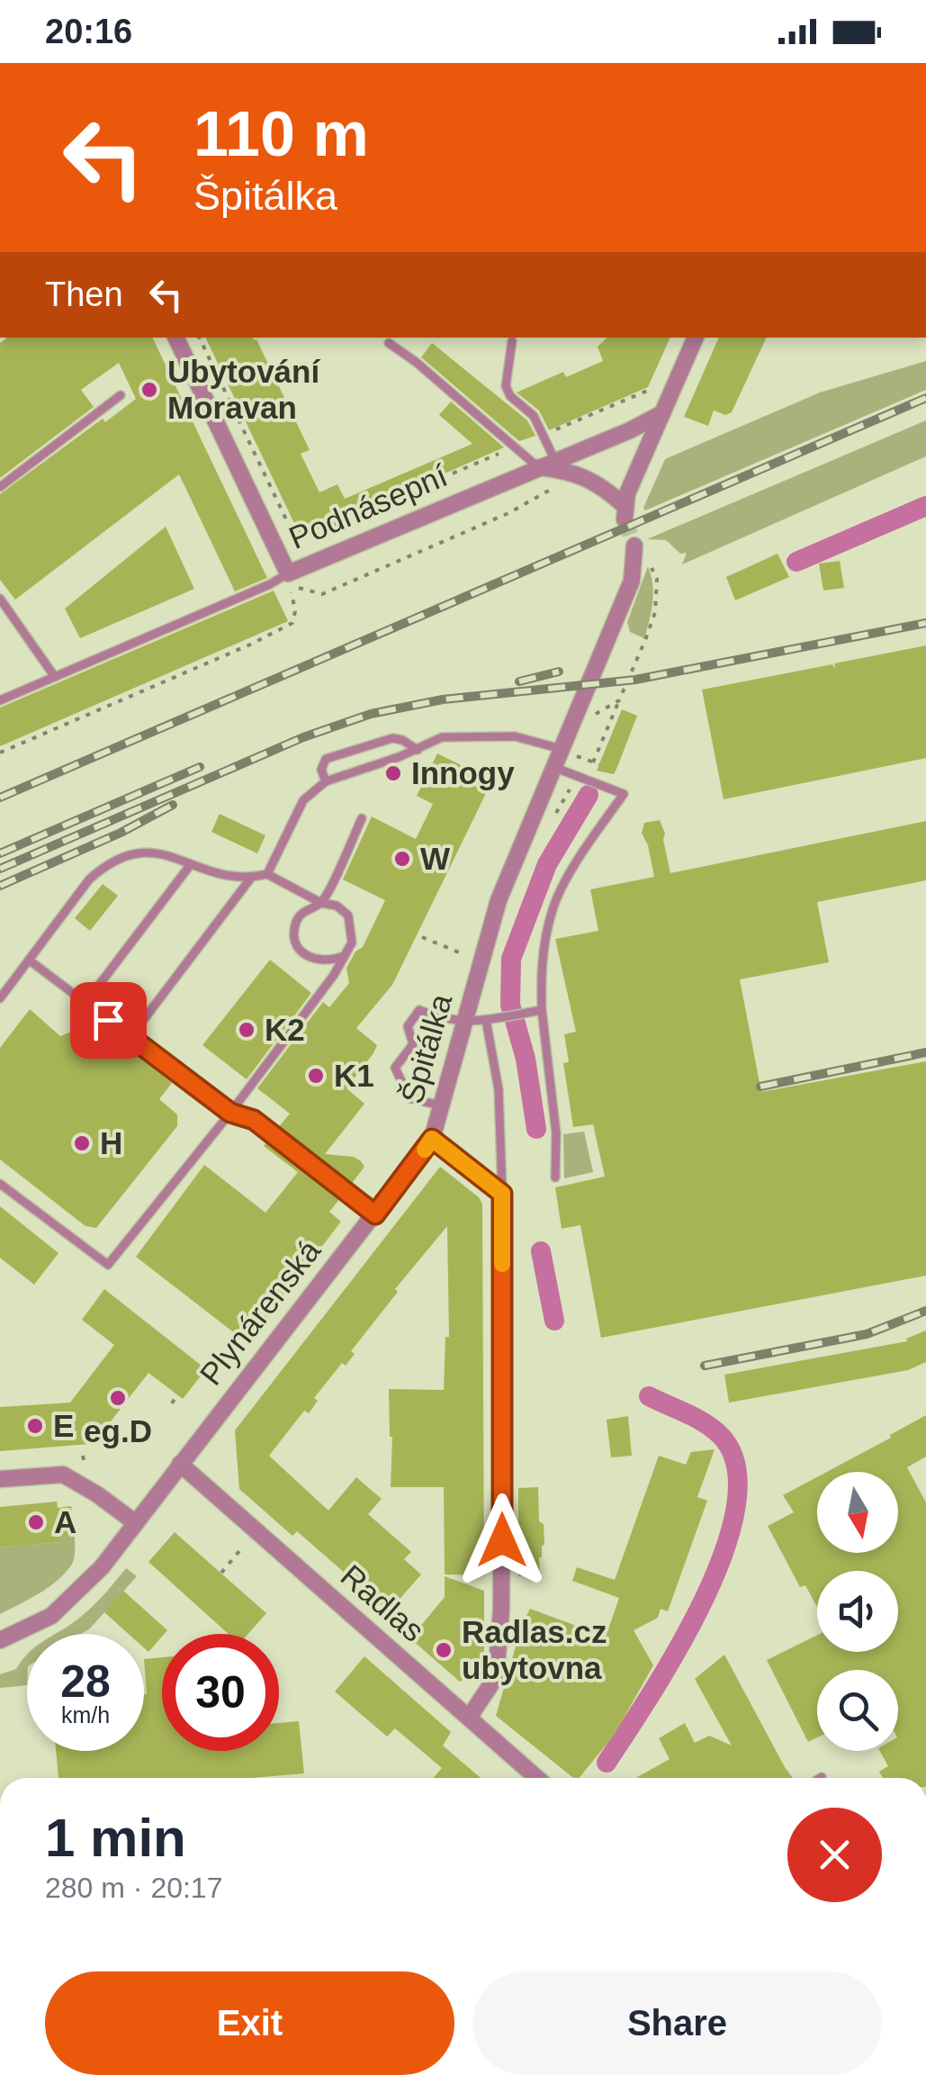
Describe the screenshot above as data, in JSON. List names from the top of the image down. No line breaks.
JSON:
{"streets":{"street":["Podnásepní","Špitálka","Plynárenská","Radlas"]},"crossings":[["Špitálka","Plynárenská"],["Plynárenská","Radlas"]],"places":["Ubytování Moravan","Innogy","W","K2","K1","H","eg.D","E","A","Radlas.cz ubytovna"],"north":"bottom","page":{"status":"20:16","turn":["110 m","Špitálka"],"then":"Then","speed":"28 km/h","limit":"30","heading":["1 min","280 m · 20:17"],"buttons":["Exit","Share"]}}
